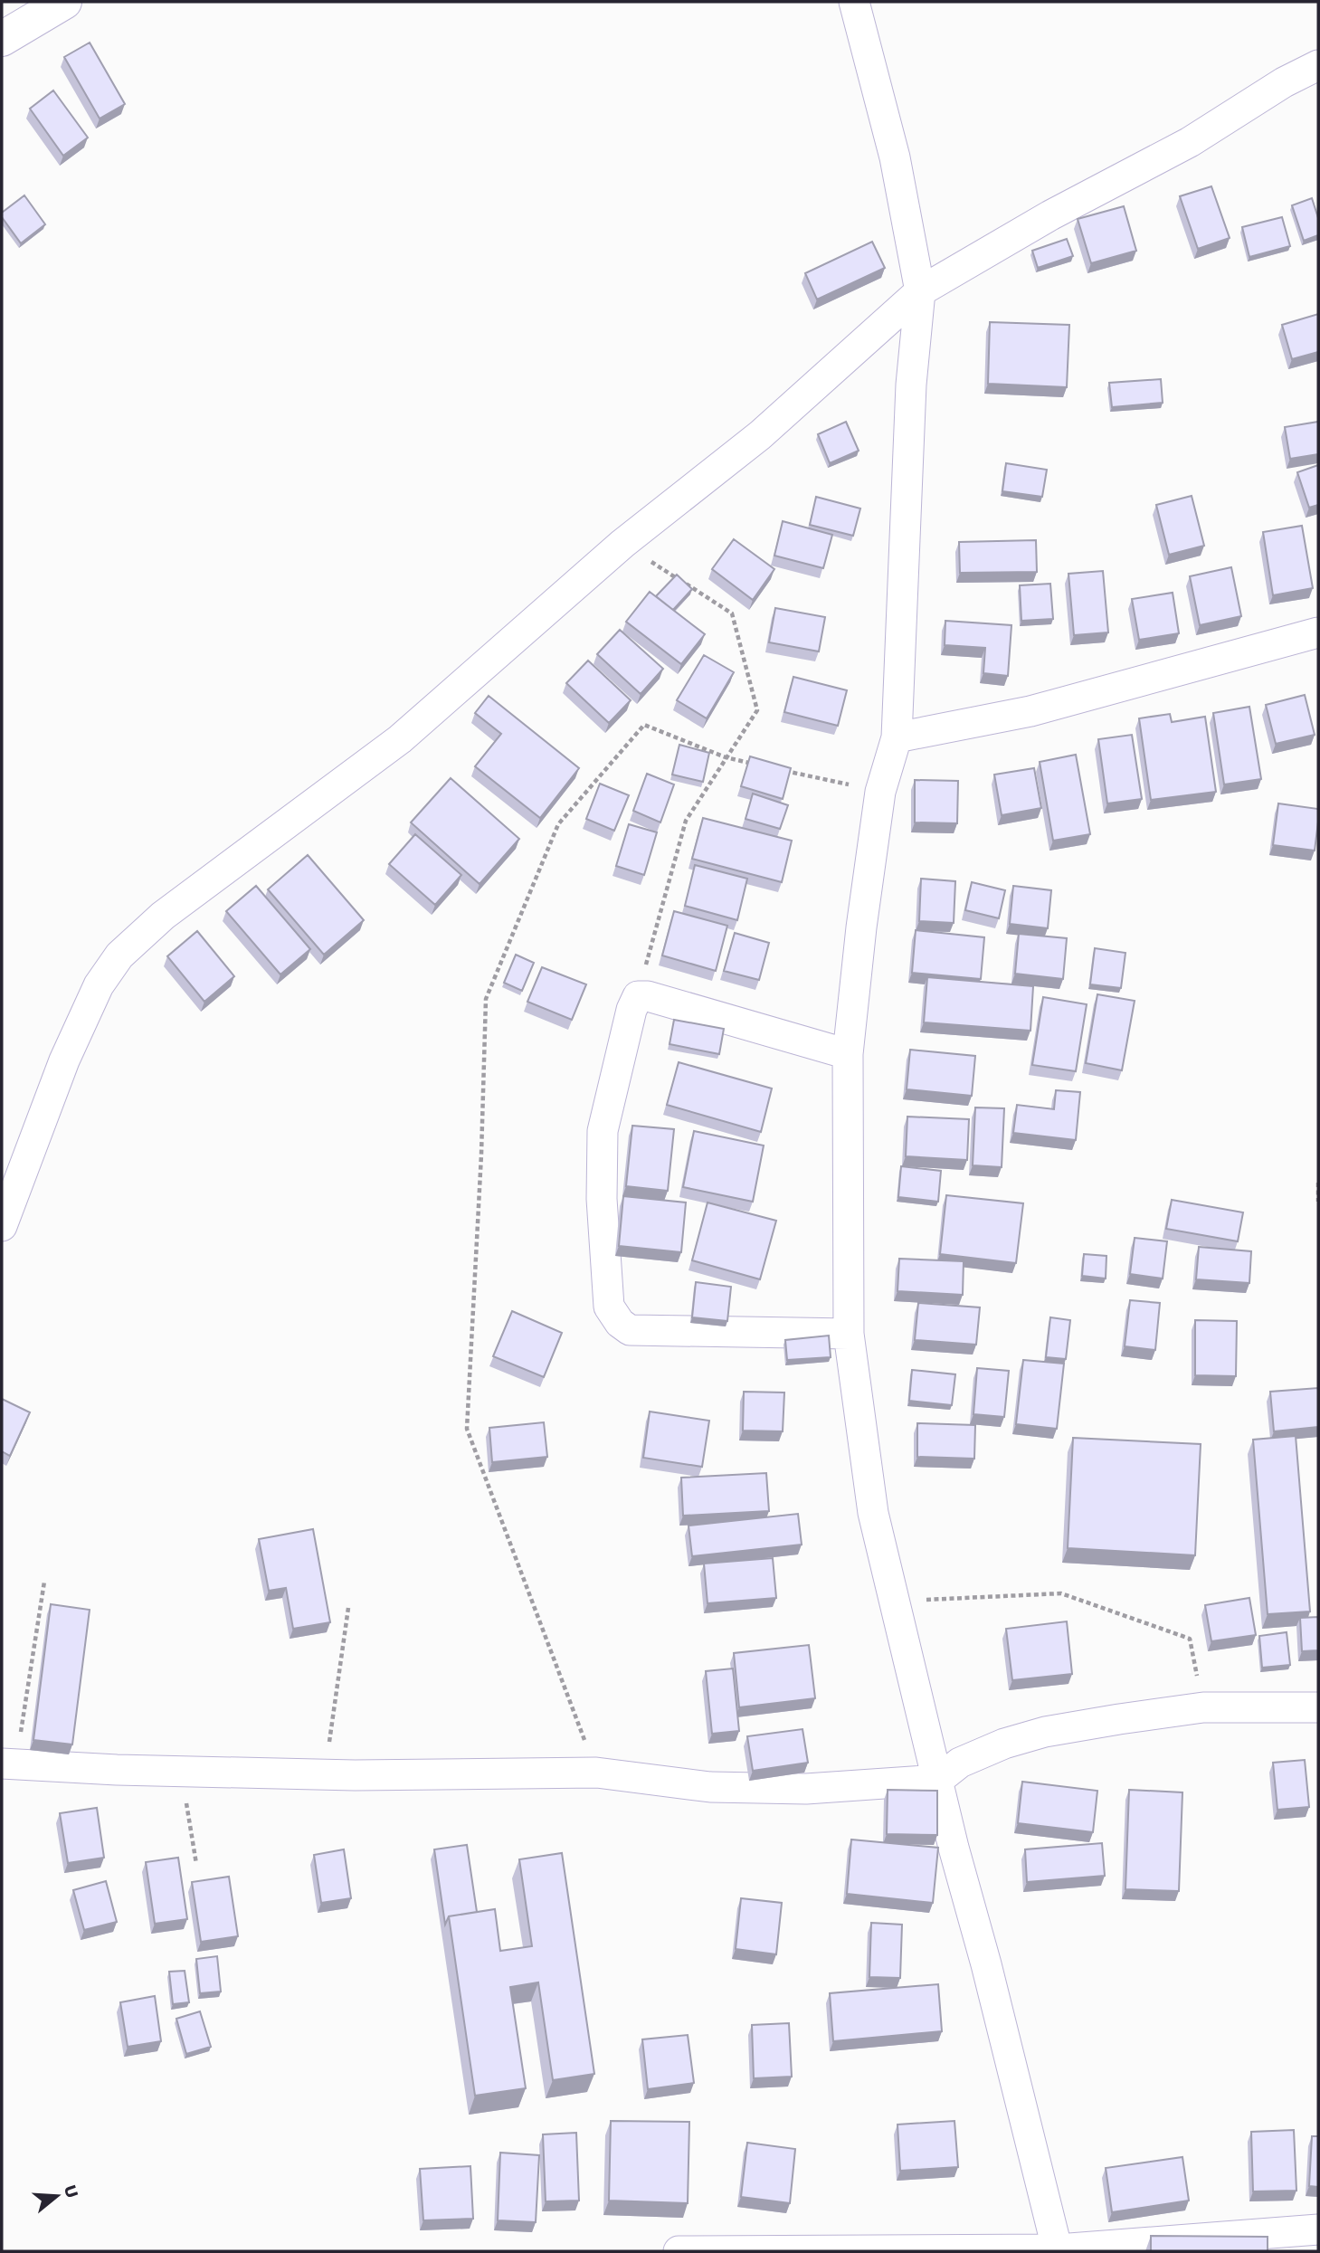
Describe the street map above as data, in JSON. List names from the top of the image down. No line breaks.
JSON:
{"north":"right"}
